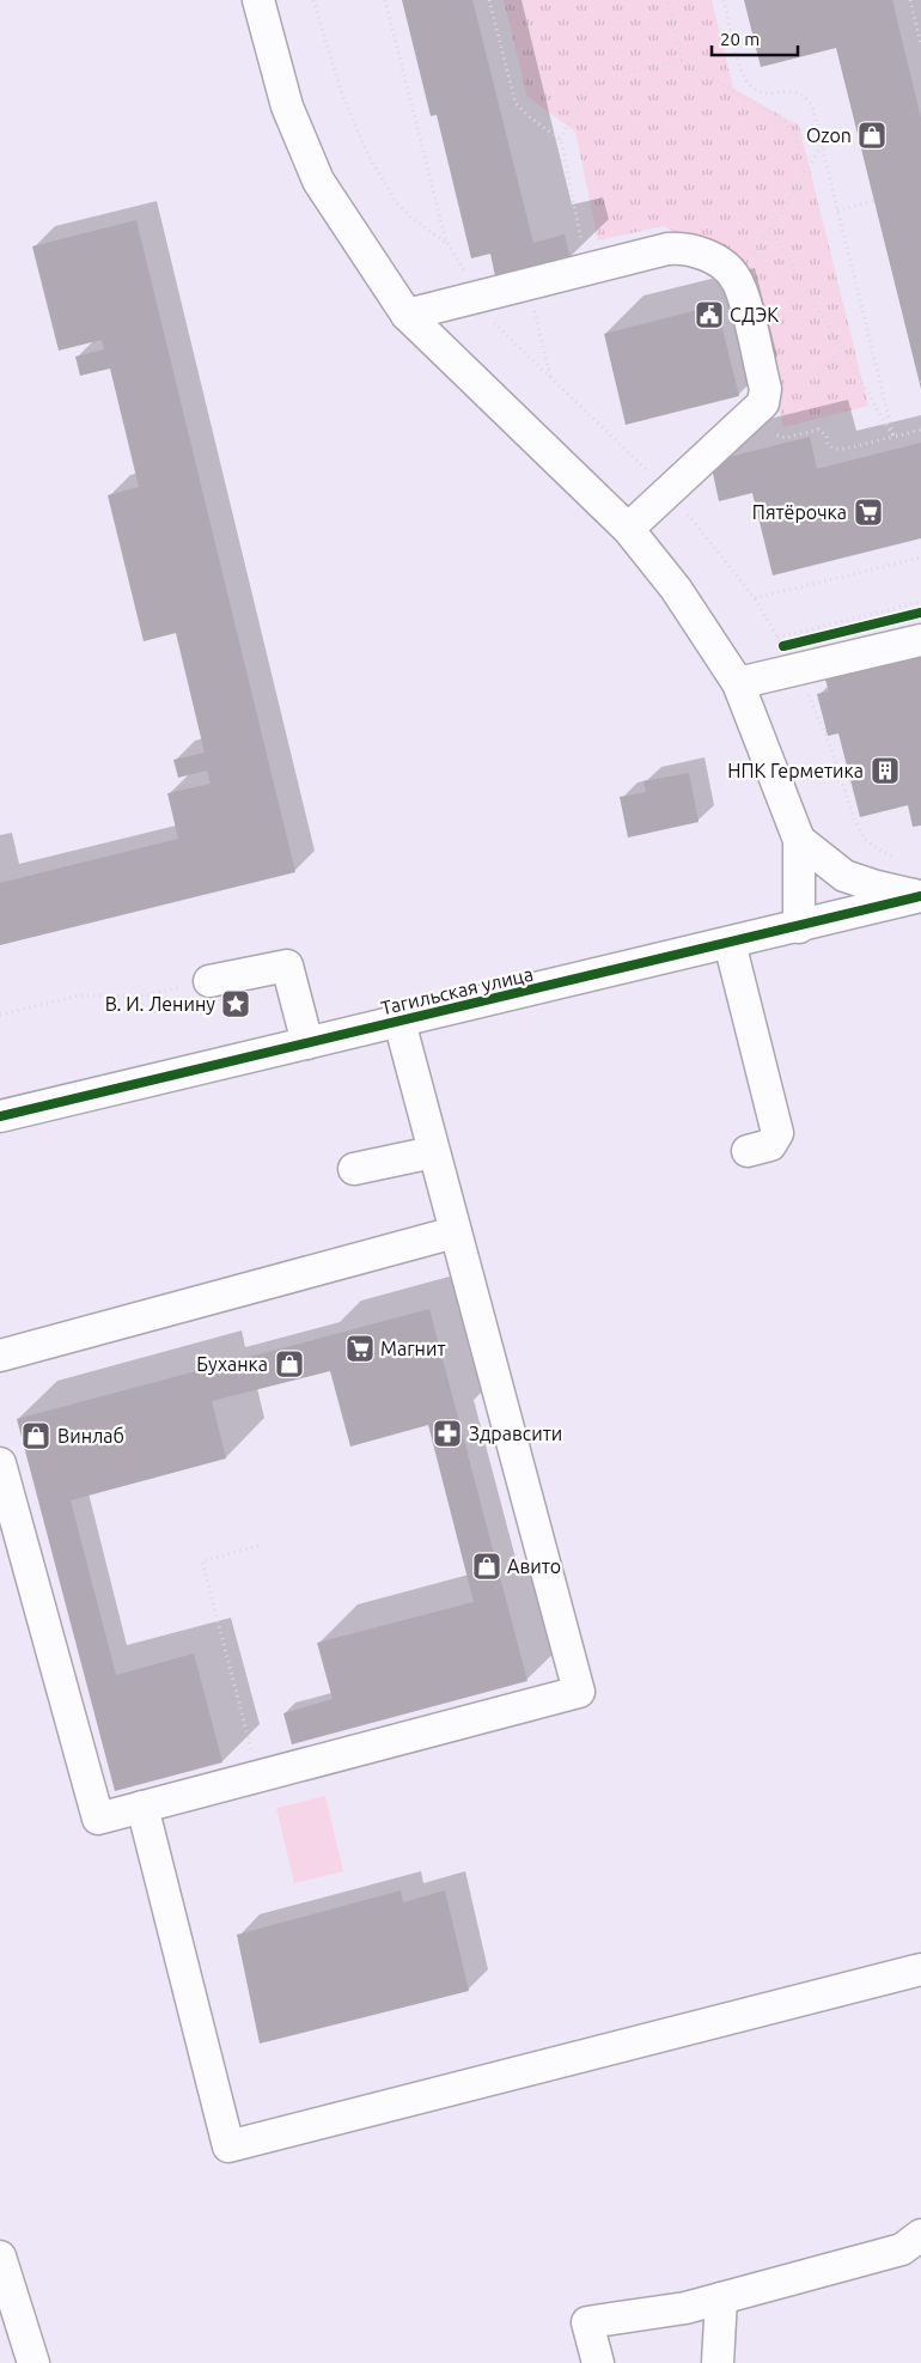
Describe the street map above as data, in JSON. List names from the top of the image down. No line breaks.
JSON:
{"streets":{"street":["Тагильская улица"]},"places":{"shop":["Ozon","Буханка","Винлаб","Авито"],"public building":["СДЭК"],"supermarket":["Пятёрочка","Магнит"],"building":["НПК Герметика"],"place":["В. И. Ленину"],"pharmacy":["Здравсити"]},"scale_bar":"20 m"}
